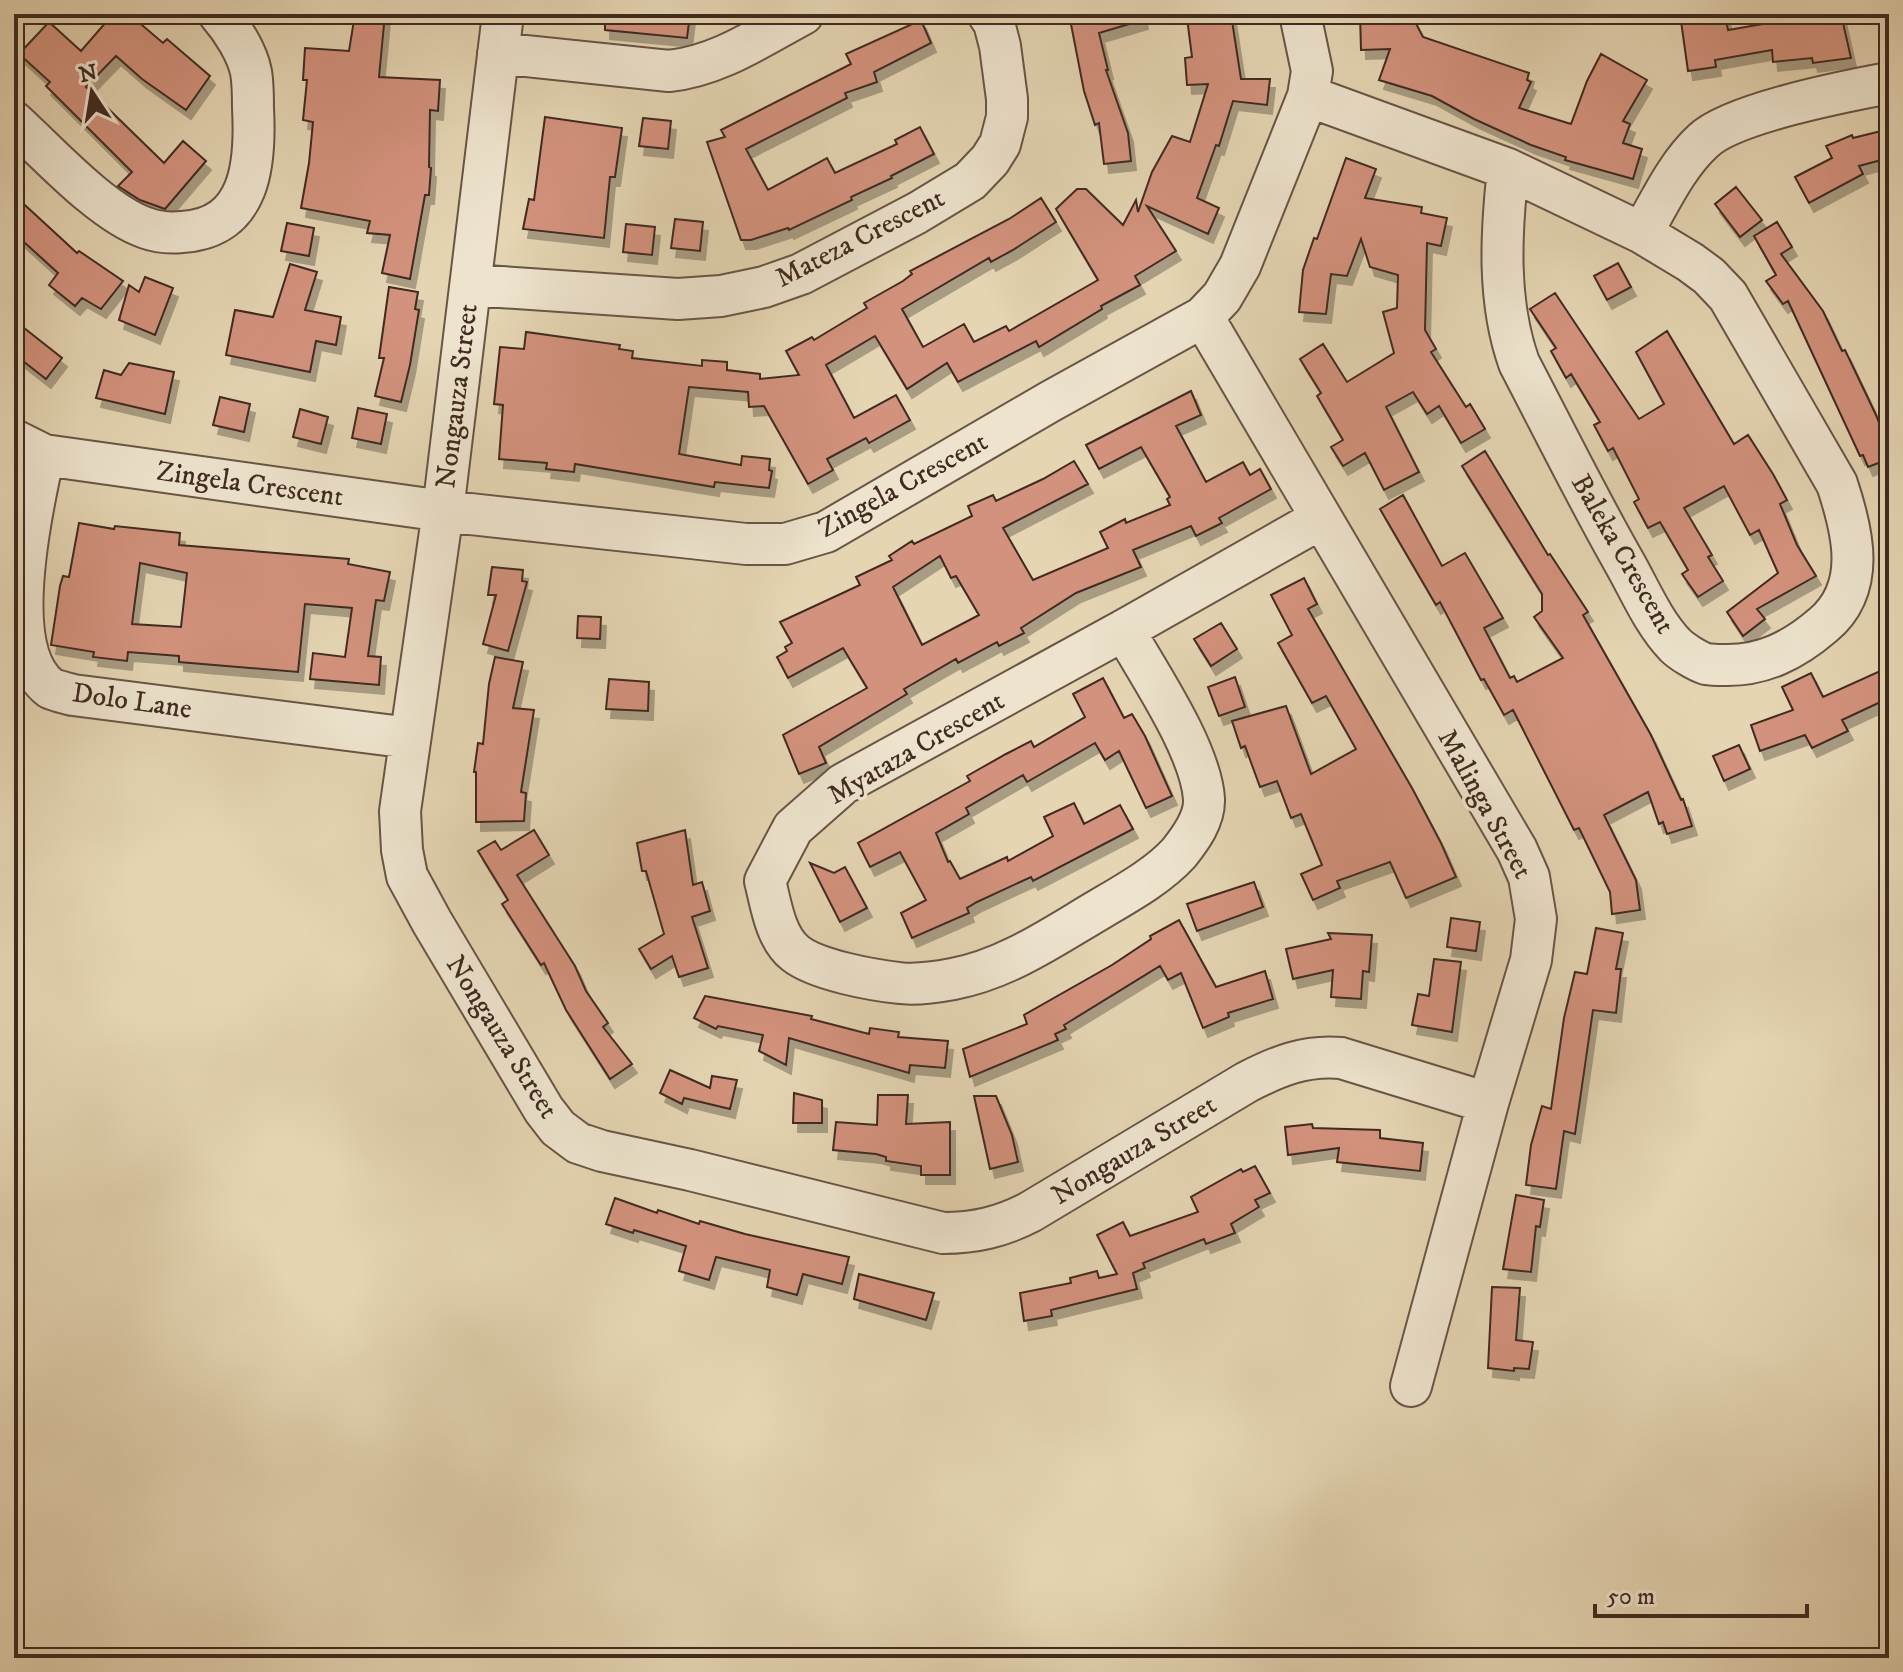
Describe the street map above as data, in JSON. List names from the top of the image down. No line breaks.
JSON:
{"streets":{"street":["Mateza Crescent","Nongauza Street","Zingela Crescent","Baleka Crescent","Dolo Lane","Myataza Crescent","Malinga Street"]},"crossings":[["Mateza Crescent","Nongauza Street"],["Nongauza Street","Zingela Crescent"],["Nongauza Street","Dolo Lane"],["Nongauza Street","Malinga Street"],["Zingela Crescent","Baleka Crescent"],["Zingela Crescent","Dolo Lane"],["Zingela Crescent","Malinga Street"],["Myataza Crescent","Malinga Street"]],"scale_bar":"50 m","north":"top"}
